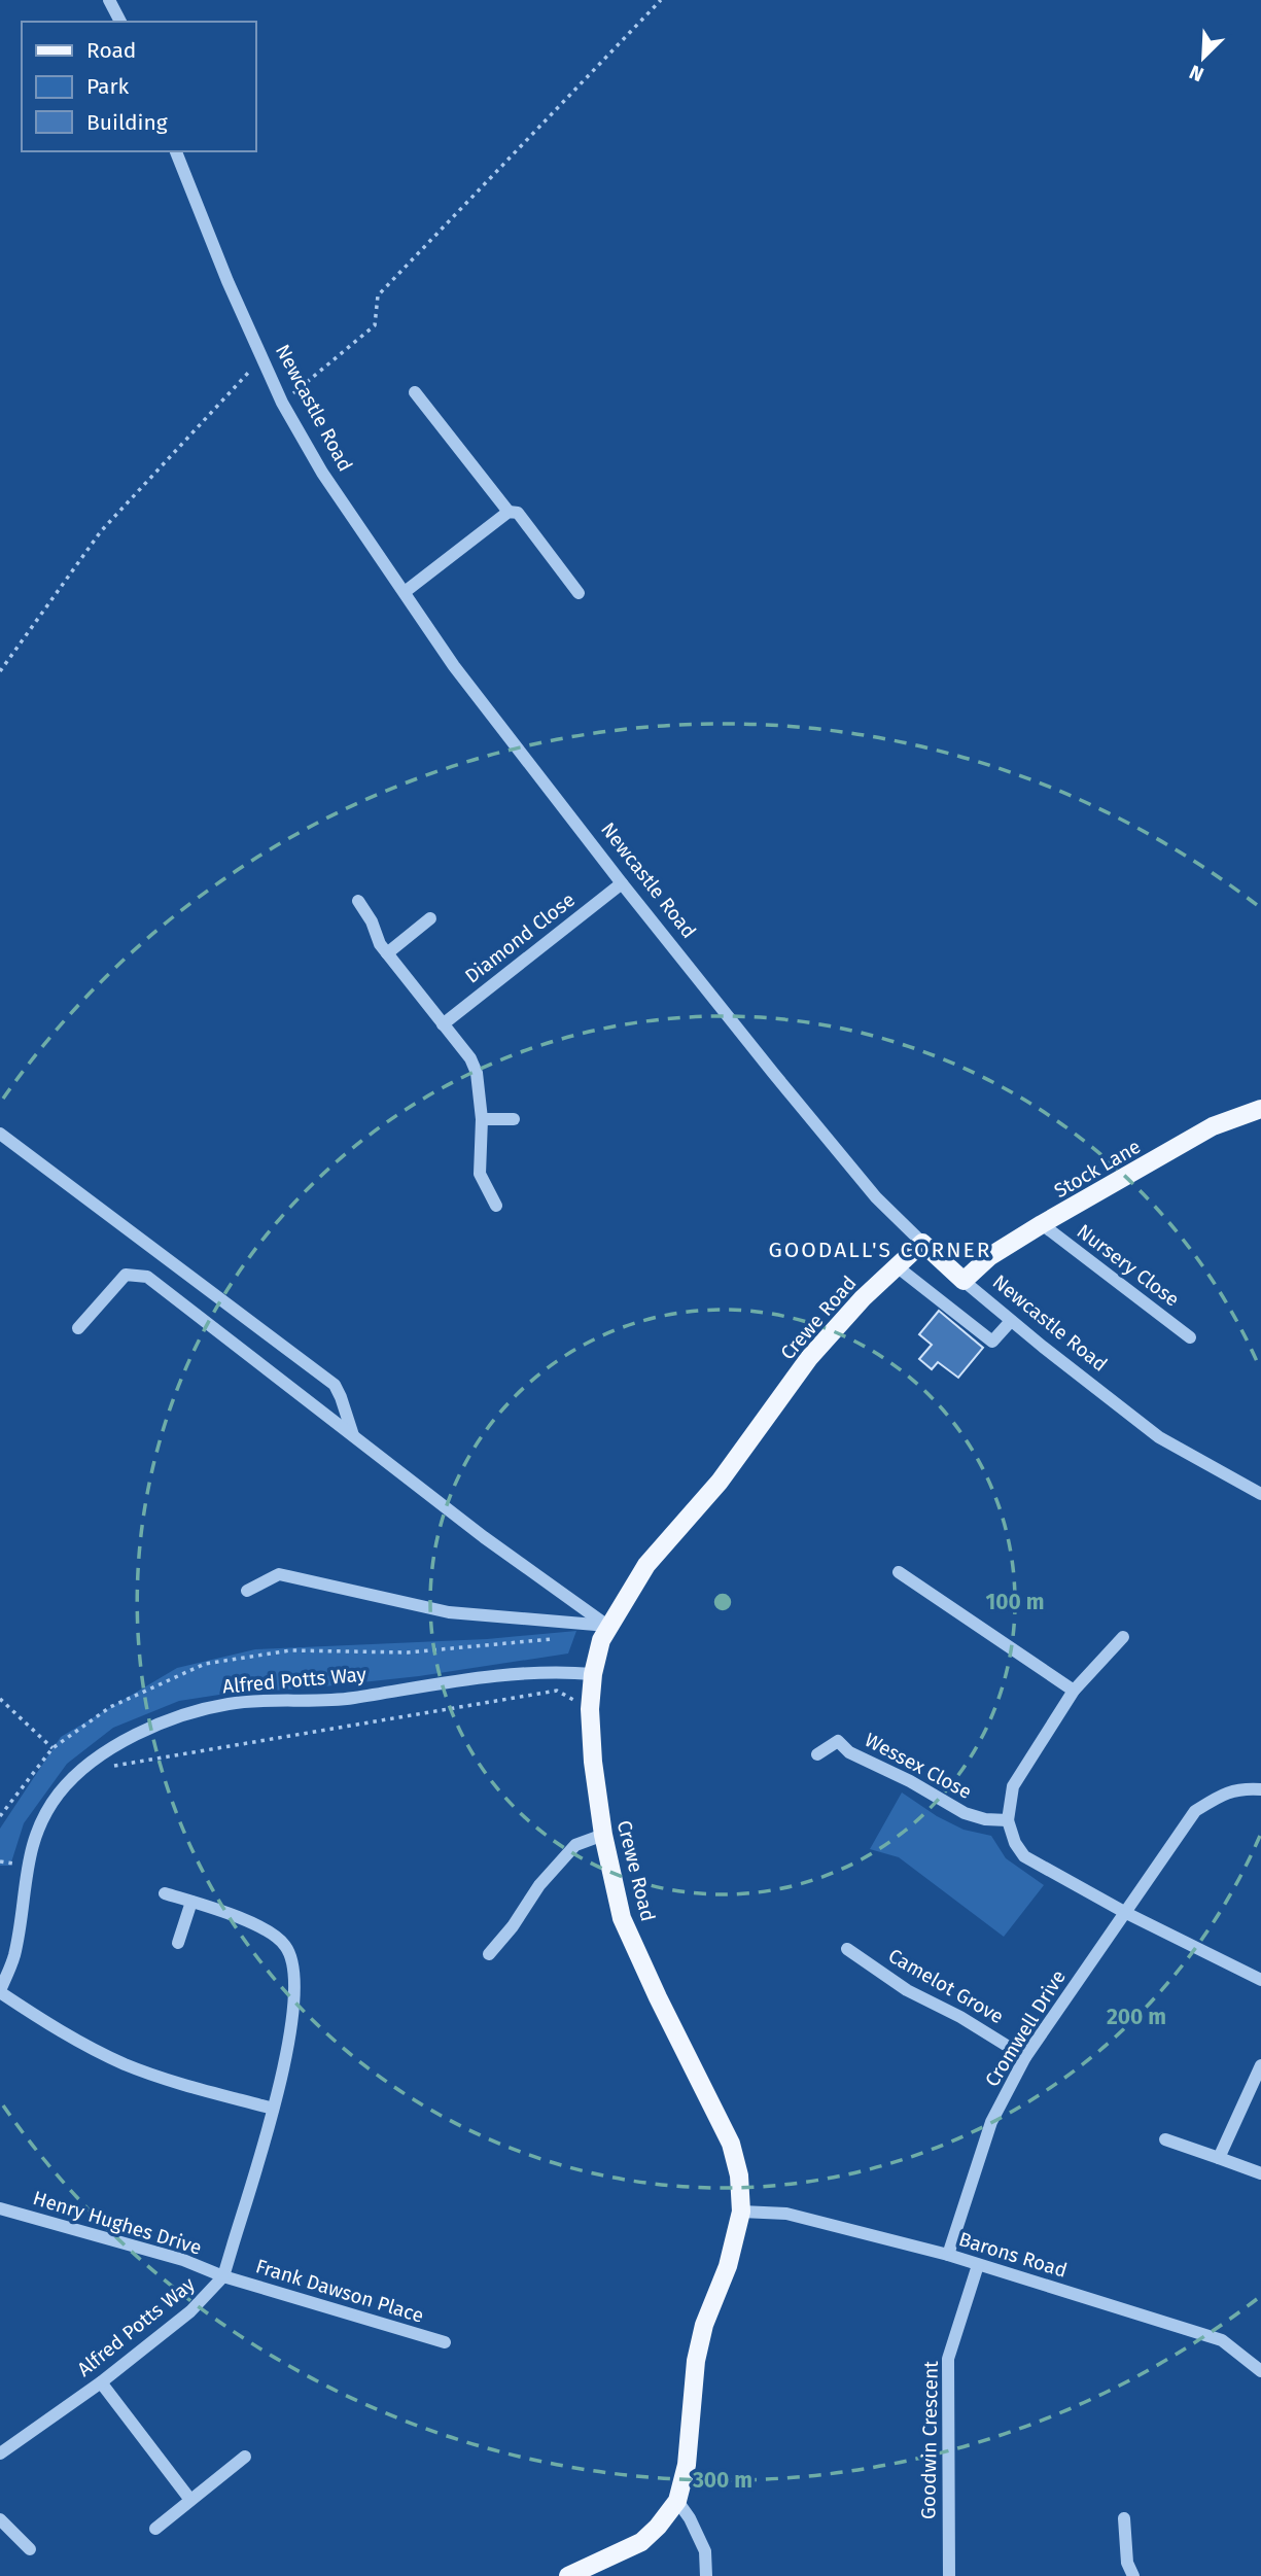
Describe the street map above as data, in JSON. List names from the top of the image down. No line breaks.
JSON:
{"streets":{"main road":["Newcastle Road","Stock Lane","Crewe Road"],"street":["Diamond Close","Nursery Close","Alfred Potts Way","Wessex Close","Camelot Grove","Cromwell Drive","Henry Hughes Drive","Barons Road","Frank Dawson Place","Goodwin Crescent"]},"crossings":[["Newcastle Road","Diamond Close"],["Newcastle Road","Stock Lane"],["Newcastle Road","Crewe Road"],["Stock Lane","Nursery Close"],["Crewe Road","Alfred Potts Way"],["Crewe Road","Barons Road"],["Alfred Potts Way","Henry Hughes Drive"],["Alfred Potts Way","Frank Dawson Place"],["Camelot Grove","Cromwell Drive"],["Cromwell Drive","Barons Road"],["Henry Hughes Drive","Frank Dawson Place"],["Barons Road","Goodwin Crescent"]],"districts":["GOODALL'S CORNER"],"legend":["Road","Park","Building"],"north":"bottom left","rings":["100 m","200 m","300 m"]}
